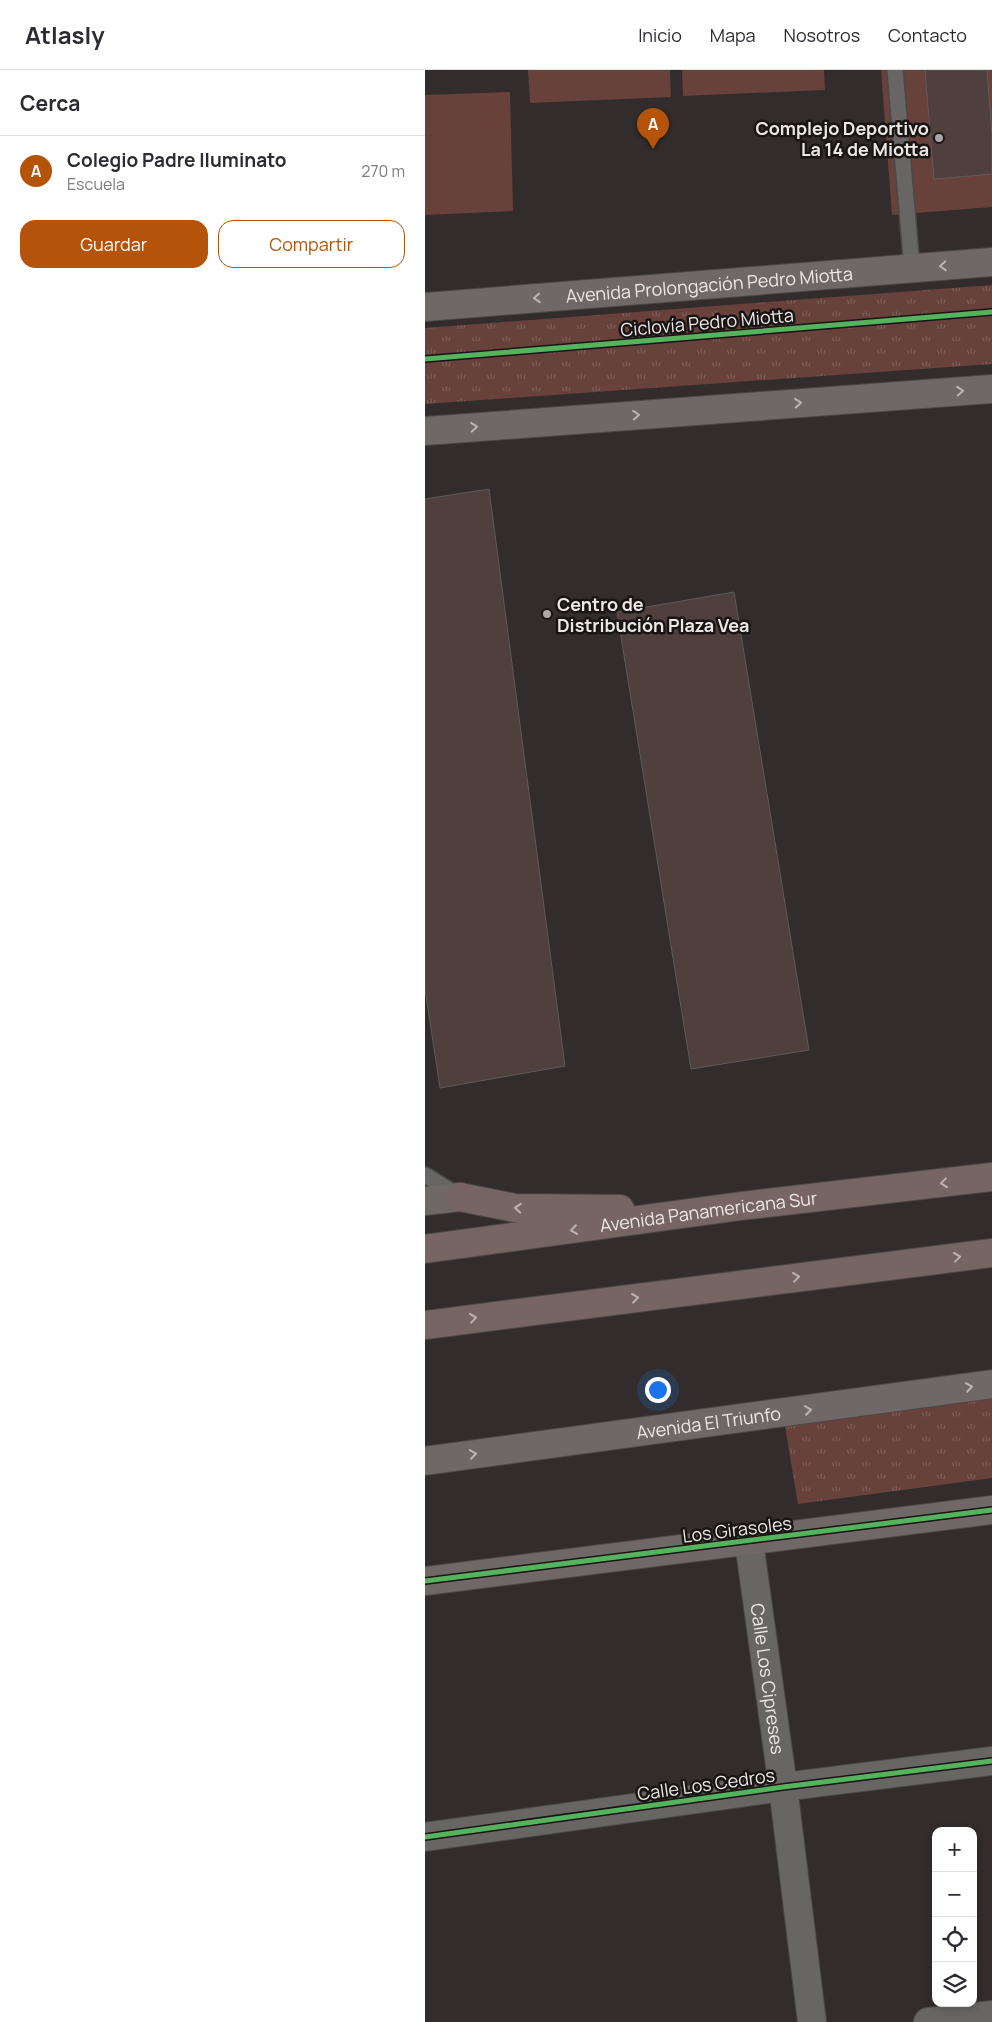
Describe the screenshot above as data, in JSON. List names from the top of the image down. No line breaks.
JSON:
{"streets":{"highway":["Avenida Panamericana Sur"],"main road":["Avenida Prolongación Pedro Miotta","Avenida El Triunfo","Los Girasoles"],"street":["Calle Los Cipreses","Calle Los Cedros"],"cycle path":["Ciclovía Pedro Miotta"]},"crossings":[["Los Girasoles","Calle Los Cipreses"],["Calle Los Cipreses","Calle Los Cedros"]],"one_way":["Avenida El Triunfo"],"places":["Complejo Deportivo La 14 de Miotta","Centro de Distribución Plaza Vea"],"page":{"header":"Atlasly","nav":["Inicio","Mapa","Nosotros","Contacto"],"heading":"Cerca","pins":"A","list":[{"mark":"A","name":"Colegio Padre Iluminato","note":"Escuela","value":"270 m"}],"buttons":["Guardar","Compartir"],"map_buttons":["+","−"]}}
